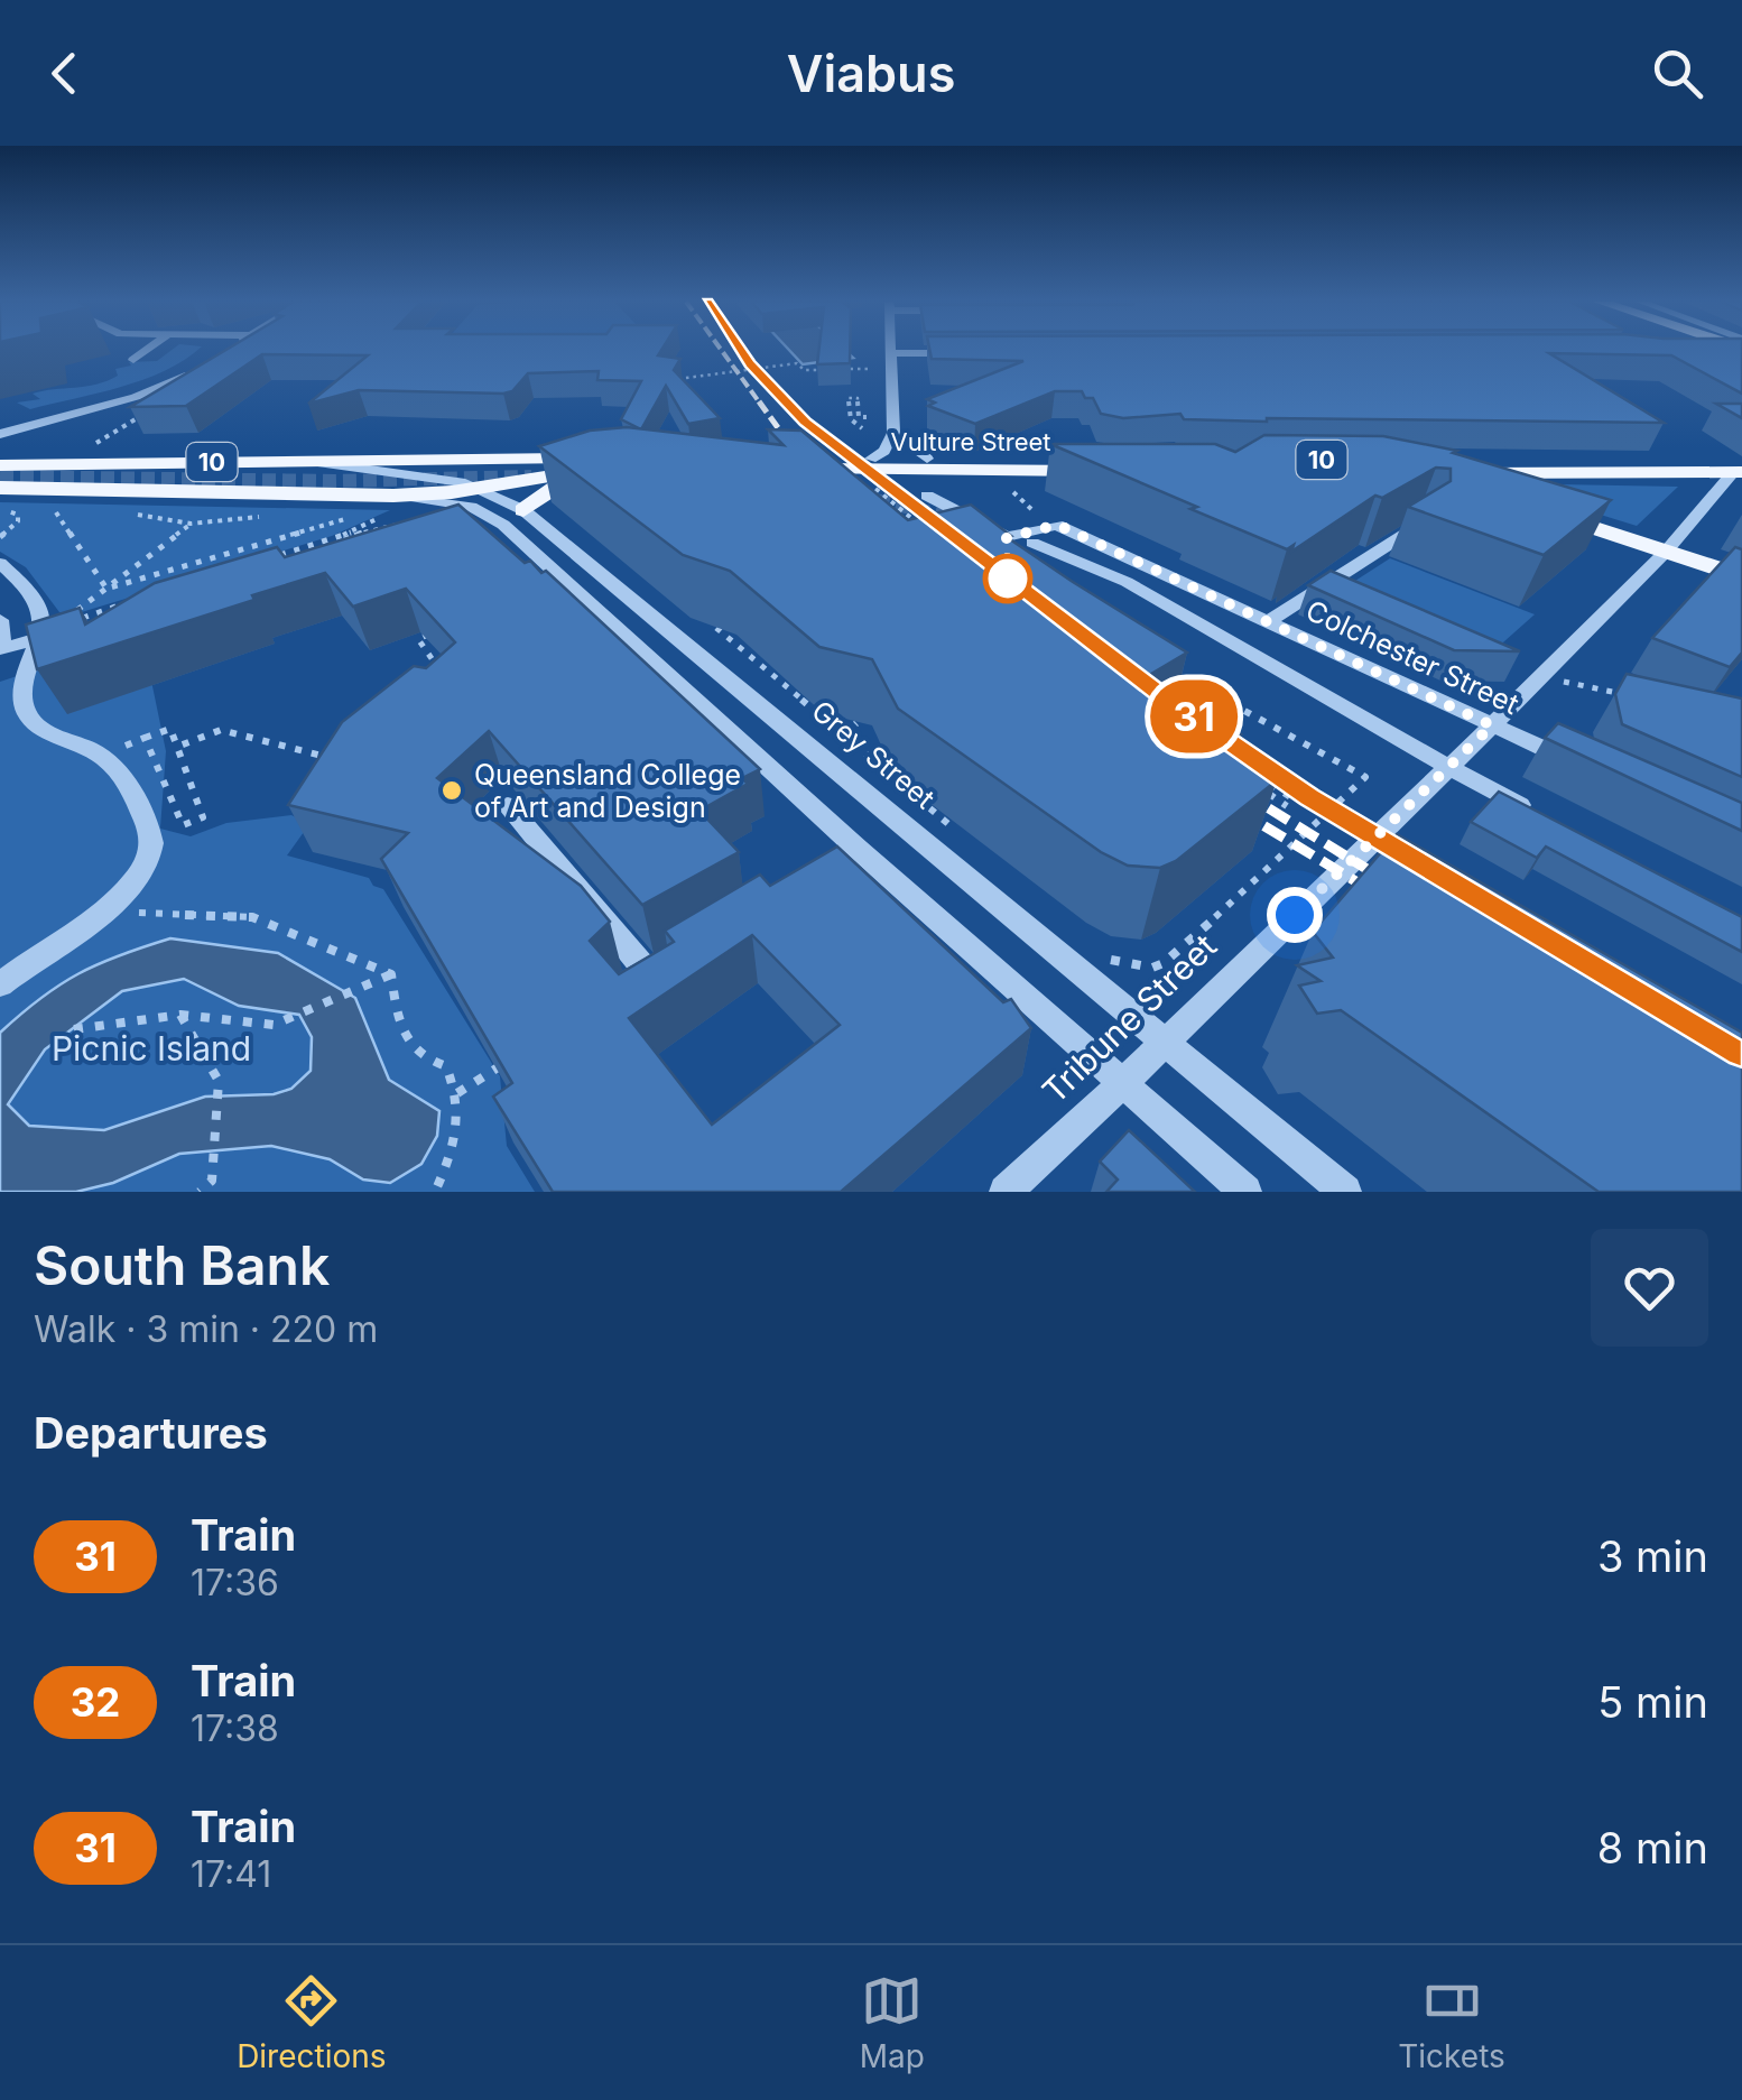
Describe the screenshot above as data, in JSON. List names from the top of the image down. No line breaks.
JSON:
{"streets":{"main road":["Vulture Street","10"],"street":["Colchester Street","Grey Street","Tribune Street"]},"crossings":[["10","Grey Street"],["Colchester Street","Tribune Street"],["Grey Street","Tribune Street"]],"parks":["Picnic Island"],"places":["Queensland College of Art and Design"],"page":{"header":"Viabus","on_map":"31","heading":[["South Bank","Walk · 3 min · 220 m"],"Departures"],"list":[{"mark":"31","name":"Train","note":"17:36","value":"3 min"},{"mark":"32","name":"Train","note":"17:38","value":"5 min"},{"mark":"31","name":"Train","note":"17:41","value":"8 min"}],"tabs":["Directions","Map","Tickets"]}}
